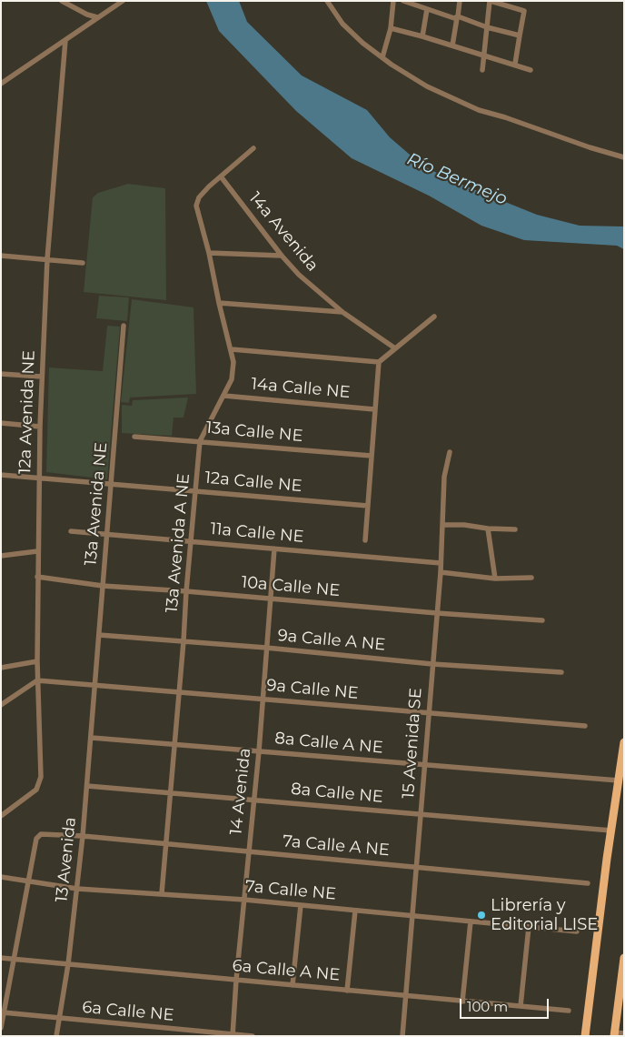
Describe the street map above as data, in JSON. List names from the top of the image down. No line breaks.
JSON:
{"streets":{"street":["14a Avenida","14a Calle NE","12a Avenida NE","13a Calle NE","12a Calle NE","13a Avenida NE","11a Calle NE","13a Avenida A NE","10a Calle NE","9a Calle A NE","9a Calle NE","8a Calle A NE","15 Avenida SE","14 Avenida","8a Calle NE","7a Calle A NE","13 Avenida","7a Calle NE","6a Calle A NE","6a Calle NE"]},"crossings":[["14a Avenida","13a Avenida A NE"],["14a Calle NE","13a Avenida A NE"],["12a Avenida NE","12a Calle NE"],["12a Avenida NE","10a Calle NE"],["12a Avenida NE","9a Calle NE"],["13a Calle NE","13a Avenida A NE"],["12a Calle NE","13a Avenida NE"],["12a Calle NE","13a Avenida A NE"],["13a Avenida NE","11a Calle NE"],["13a Avenida NE","10a Calle NE"],["13a Avenida NE","9a Calle A NE"],["13a Avenida NE","9a Calle NE"],["13a Avenida NE","13 Avenida"],["11a Calle NE","13a Avenida A NE"],["11a Calle NE","15 Avenida SE"],["11a Calle NE","14 Avenida"],["13a Avenida A NE","10a Calle NE"],["13a Avenida A NE","9a Calle A NE"],["13a Avenida A NE","9a Calle NE"],["13a Avenida A NE","8a Calle A NE"],["13a Avenida A NE","8a Calle NE"],["13a Avenida A NE","7a Calle A NE"],["13a Avenida A NE","7a Calle NE"],["10a Calle NE","15 Avenida SE"],["10a Calle NE","14 Avenida"],["9a Calle A NE","15 Avenida SE"],["9a Calle A NE","14 Avenida"],["9a Calle NE","15 Avenida SE"],["9a Calle NE","14 Avenida"],["9a Calle NE","13 Avenida"],["8a Calle A NE","15 Avenida SE"],["8a Calle A NE","14 Avenida"],["8a Calle A NE","13 Avenida"],["15 Avenida SE","8a Calle NE"],["15 Avenida SE","7a Calle A NE"],["15 Avenida SE","7a Calle NE"],["15 Avenida SE","6a Calle A NE"],["14 Avenida","8a Calle NE"],["14 Avenida","7a Calle A NE"],["14 Avenida","7a Calle NE"],["14 Avenida","6a Calle A NE"],["14 Avenida","6a Calle NE"],["8a Calle NE","13 Avenida"],["7a Calle A NE","13 Avenida"],["7a Calle A NE","7a Calle NE"],["13 Avenida","7a Calle NE"],["13 Avenida","6a Calle A NE"],["13 Avenida","6a Calle NE"]],"water":["Río Bermejo"],"places":["Librería y Editorial LISE"],"scale_bar":"100 m"}
